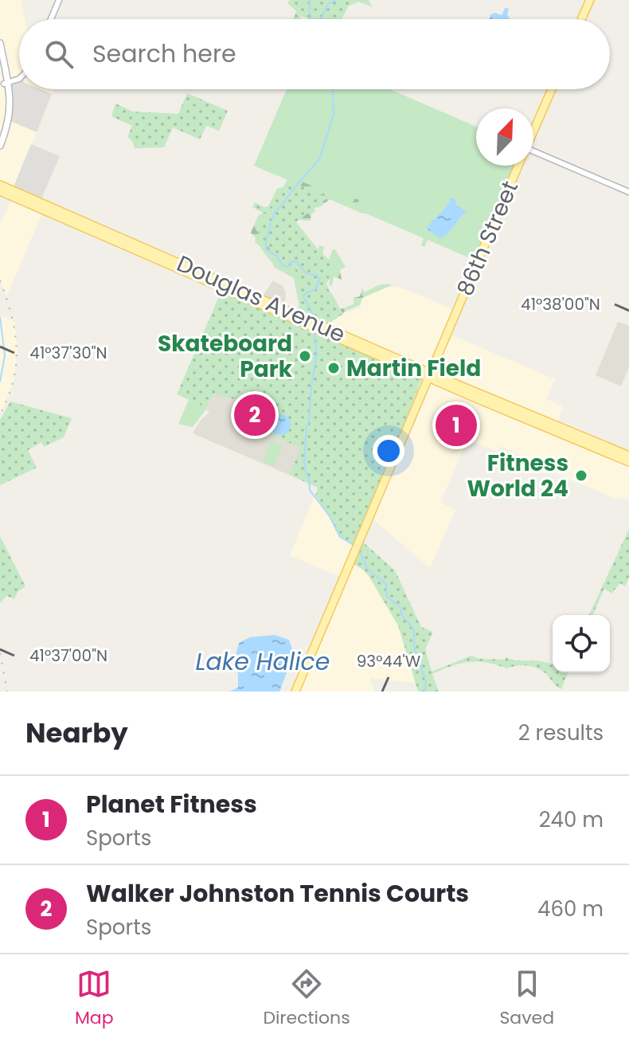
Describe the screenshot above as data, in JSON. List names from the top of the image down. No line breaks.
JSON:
{"streets":{"main road":["86th Street","Douglas Avenue"]},"crossings":[["86th Street","Douglas Avenue"]],"water":["Lake Halice"],"places":["Skateboard Park","Martin Field","Fitness World 24"],"north":"top right","page":{"search":"Search here","pins":["2","1"],"heading":["Nearby","2 results"],"list":[{"mark":"1","name":"Planet Fitness","note":"Sports","value":"240 m"},{"mark":"2","name":"Walker Johnston Tennis Courts","note":"Sports","value":"460 m"}],"nav":["Map","Directions","Saved"]},"coordinates":["41°38'00\"N","41°37'30\"N","41°37'00\"N","93°44'W"]}
